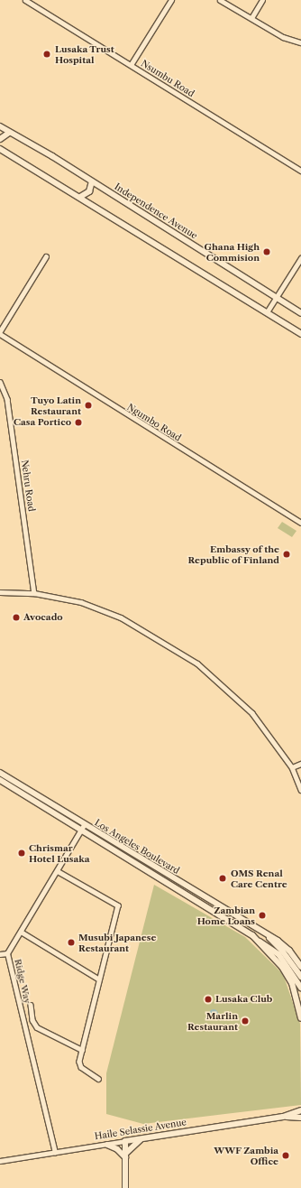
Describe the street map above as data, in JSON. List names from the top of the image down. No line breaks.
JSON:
{"streets":{"main road":["Independence Avenue","Los Angeles Boulevard","Haile Selassie Avenue"],"street":["Nsumbu Road","Ngumbo Road","Nehru Road","Ridge Way"]},"crossings":[["Los Angeles Boulevard","Ridge Way"],["Ridge Way","Haile Selassie Avenue"]],"places":["Lusaka Trust Hospital","Ghana High Commision","Tuyo Latin Restaurant","Casa Portico","Embassy of the Republic of Finland","Avocado","Chrismar Hotel Lusaka","OMS Renal Care Centre","Zambian Home Loans","Musubi Japanese Restaurant","Lusaka Club","Marlin Restaurant","WWF Zambia Office"]}
